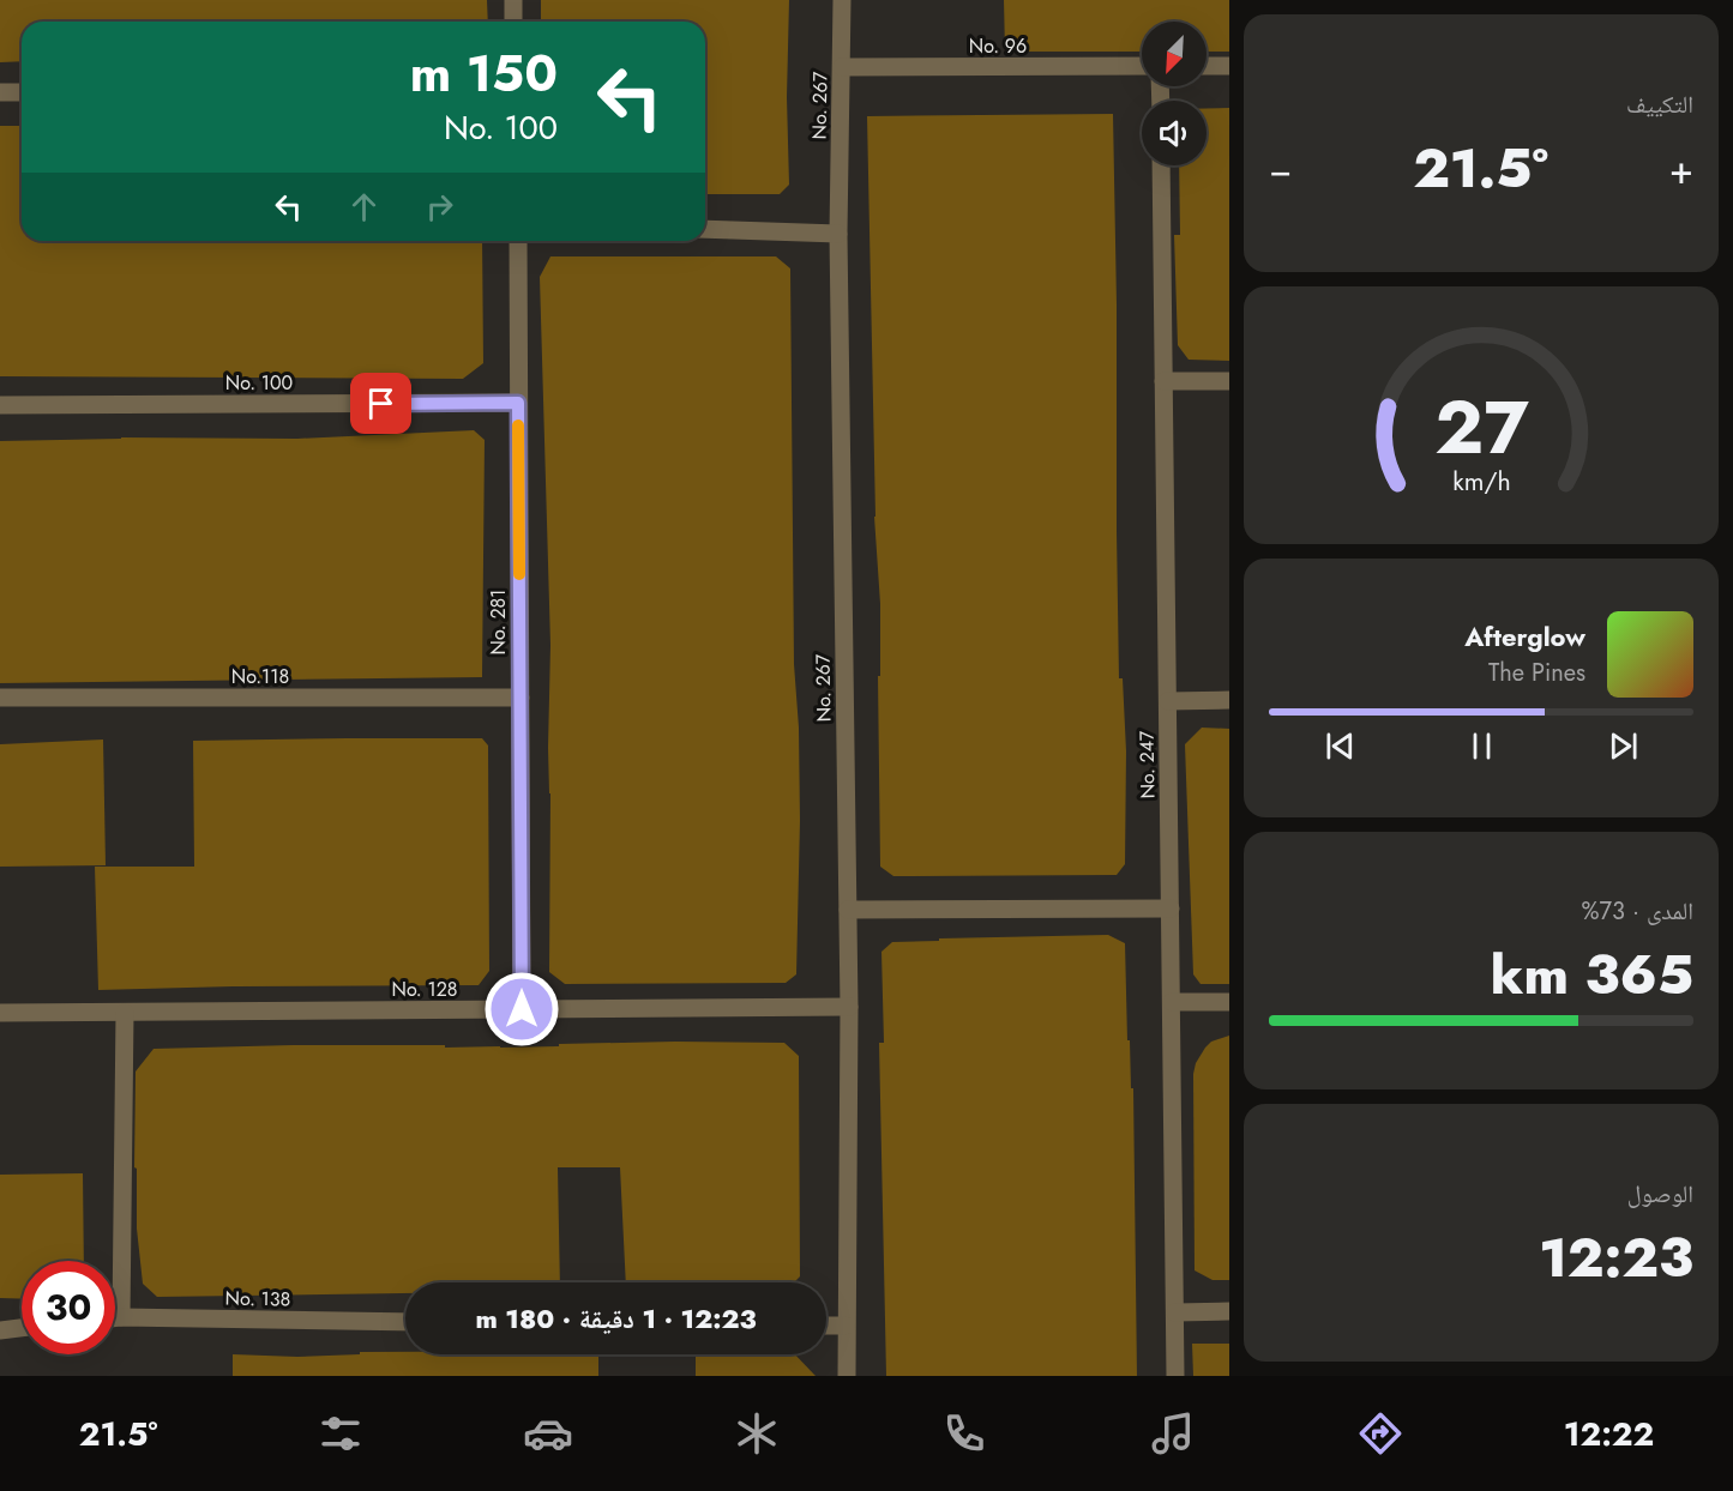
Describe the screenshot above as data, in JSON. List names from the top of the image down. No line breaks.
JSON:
{"streets":{"street":["No. 96","No. 267","No. 100","No. 281","No.118","No. 247","No. 128","No. 138"]},"crossings":[["No. 96","No. 267"],["No. 267","No. 128"],["No. 100","No. 281"],["No. 281","No.118"],["No. 281","No. 128"]],"north":"bottom left","page":{"tile":["التكييف",["المدى · 73%","365 km"],["الوصول","12:23"]],"turn":["150 m","No. 100"],"heat":["−","21.5°","+"],"song":["Afterglow","The Pines"],"limit":"30","trip":"12:23 · 1 دقيقة · 180 m","tabs":["12:22","21.5°"],"gauge":["27","km/h"]}}
